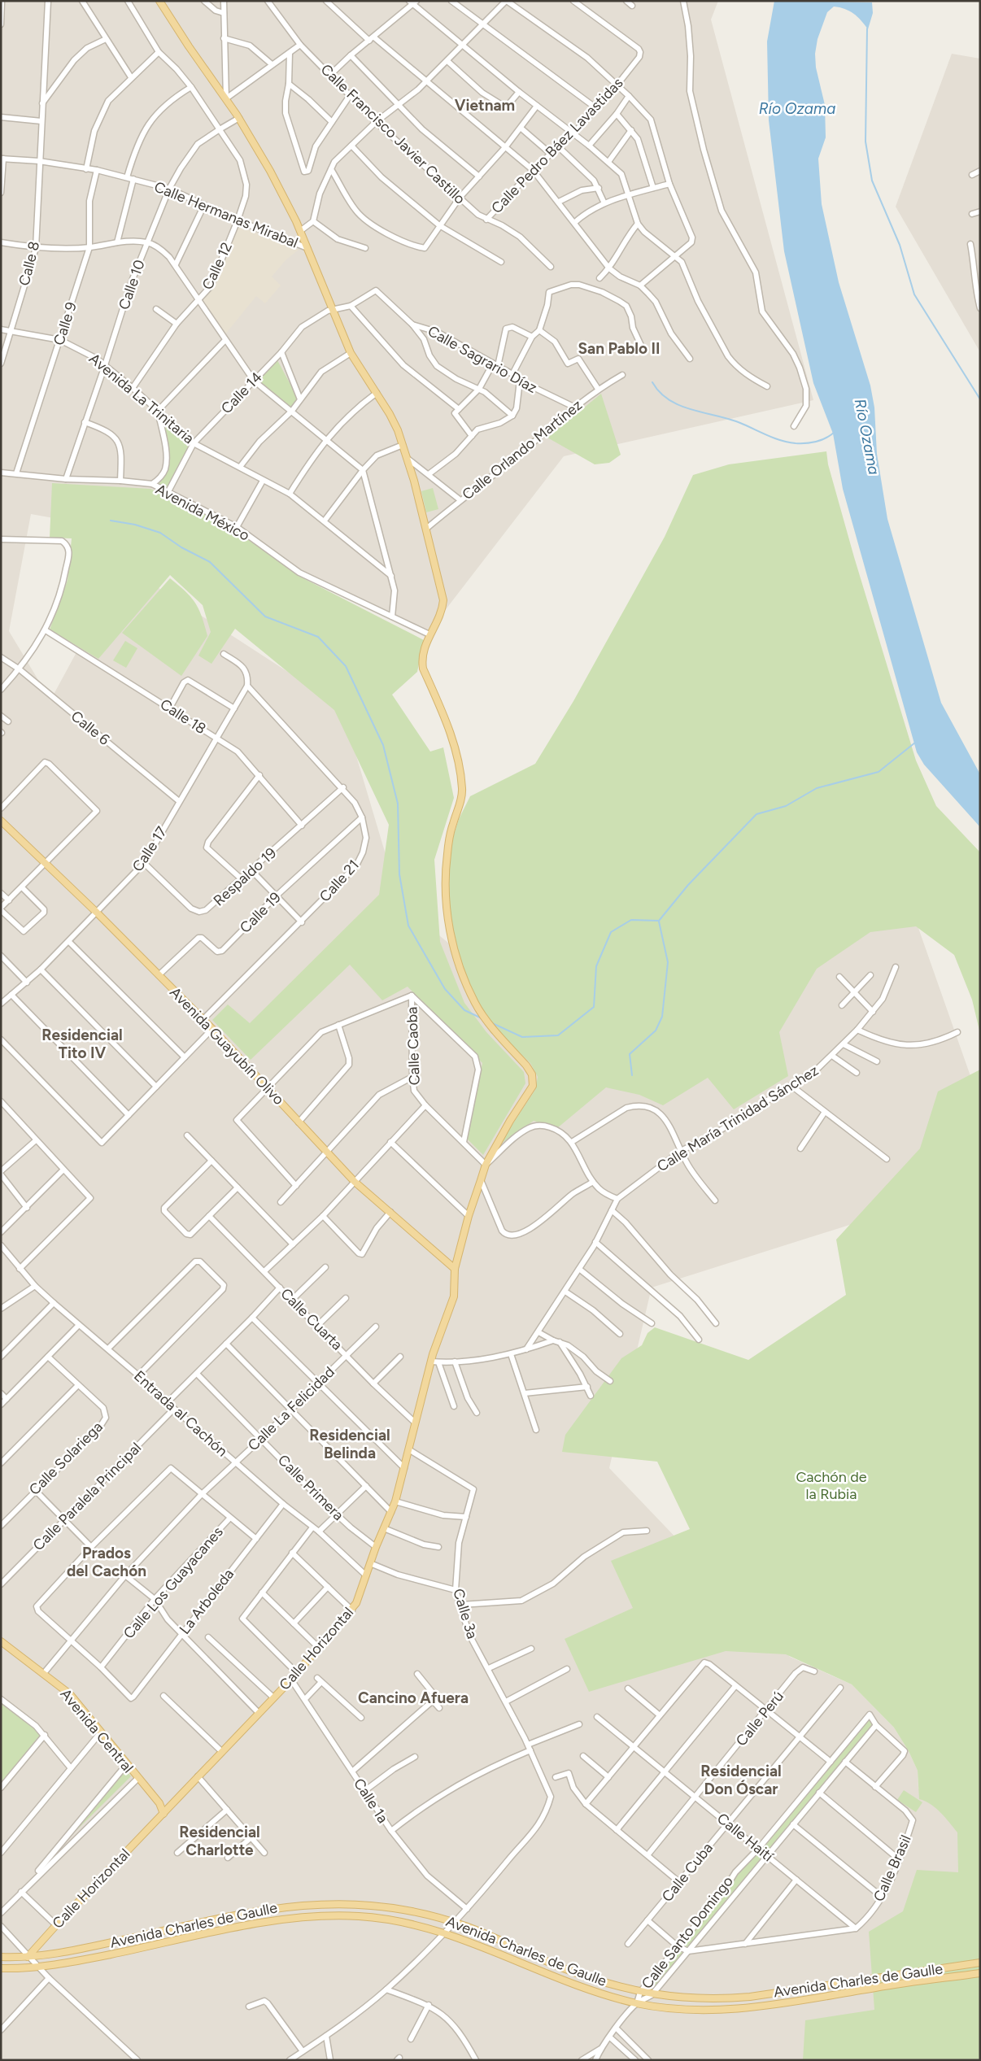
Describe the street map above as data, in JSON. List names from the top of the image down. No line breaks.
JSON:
{"streets":{"main road":["Avenida Guayubín Olivo","Calle Horizontal","Avenida Central","Avenida Charles de Gaulle"],"street":["Calle Francisco Javier Castillo","Calle Pedro Báez Lavastidas","Calle Hermanas Mirabal","Calle 8","Calle 12","Calle 10","Calle 9","Calle Sagrario Díaz","Calle 14","Avenida La Trinitaria","Calle Orlando Martínez","Avenida México","Calle 18","Calle 6","Calle 17","Respaldo 19","Calle 21","Calle 19","Calle Caoba","Calle María Trinidad Sánchez","Calle Cuarta","Calle La Felicidad","Entrada al Cachón","Calle Solariega","Calle Primera","Calle Paralela Principal","Calle Los Guayacanes","La Arboleda","Calle 3a","Calle Perú","Calle 1a","Calle Haití","Calle Brasil","Calle Cuba","Calle Santo Domingo"]},"crossings":[["Calle Francisco Javier Castillo","Calle Pedro Báez Lavastidas"],["Calle Hermanas Mirabal","Calle 8"],["Calle Hermanas Mirabal","Calle 12"],["Calle Hermanas Mirabal","Calle 10"],["Calle Hermanas Mirabal","Calle 9"],["Calle Hermanas Mirabal","Calle Horizontal"],["Calle 8","Avenida La Trinitaria"],["Calle 12","Calle 10"],["Calle 12","Avenida La Trinitaria"],["Calle 10","Avenida La Trinitaria"],["Calle 10","Avenida México"],["Calle 10","Calle Horizontal"],["Calle 9","Avenida La Trinitaria"],["Calle 9","Avenida México"],["Calle Sagrario Díaz","Calle 14"],["Calle Sagrario Díaz","Calle Orlando Martínez"],["Calle Sagrario Díaz","Calle Horizontal"],["Calle 14","Avenida La Trinitaria"],["Calle 14","Avenida México"],["Calle 14","Calle Horizontal"],["Calle Orlando Martínez","Calle Horizontal"],["Avenida México","Calle Horizontal"],["Calle 18","Calle 17"],["Calle 18","Respaldo 19"],["Calle 6","Calle 17"],["Calle 17","Respaldo 19"],["Calle 17","Calle 21"],["Calle 17","Avenida Guayubín Olivo"],["Respaldo 19","Calle 21"],["Calle 21","Calle 19"],["Calle 21","Avenida Guayubín Olivo"],["Calle 19","Avenida Guayubín Olivo"],["Avenida Guayubín Olivo","Calle Horizontal"],["Calle Caoba","Calle Horizontal"],["Calle Cuarta","Calle La Felicidad"],["Calle Cuarta","Calle Horizontal"],["Calle La Felicidad","Entrada al Cachón"],["Calle La Felicidad","Calle Primera"],["Calle La Felicidad","Avenida Central"],["Entrada al Cachón","Calle Paralela Principal"],["Entrada al Cachón","La Arboleda"],["Entrada al Cachón","Calle Horizontal"],["Calle Primera","Calle Horizontal"],["Calle Los Guayacanes","La Arboleda"],["Calle 3a","Calle Horizontal"],["Calle 3a","Calle 1a"],["Calle Horizontal","Avenida Central"],["Calle Horizontal","Calle 1a"],["Calle Horizontal","Avenida Charles de Gaulle"],["Calle Perú","Calle Haití"],["Calle Haití","Calle Brasil"],["Calle Haití","Calle Cuba"],["Calle Haití","Calle Santo Domingo"],["Calle Brasil","Calle Santo Domingo"],["Avenida Charles de Gaulle","Calle Santo Domingo"]],"districts":["Vietnam","San Pablo II","Residencial Tito IV","Residencial Belinda","Prados del Cachón","Cancino Afuera","Residencial Don Óscar","Residencial Charlotte"],"water":["Río Ozama"],"parks":["Cachón de la Rubia"]}
